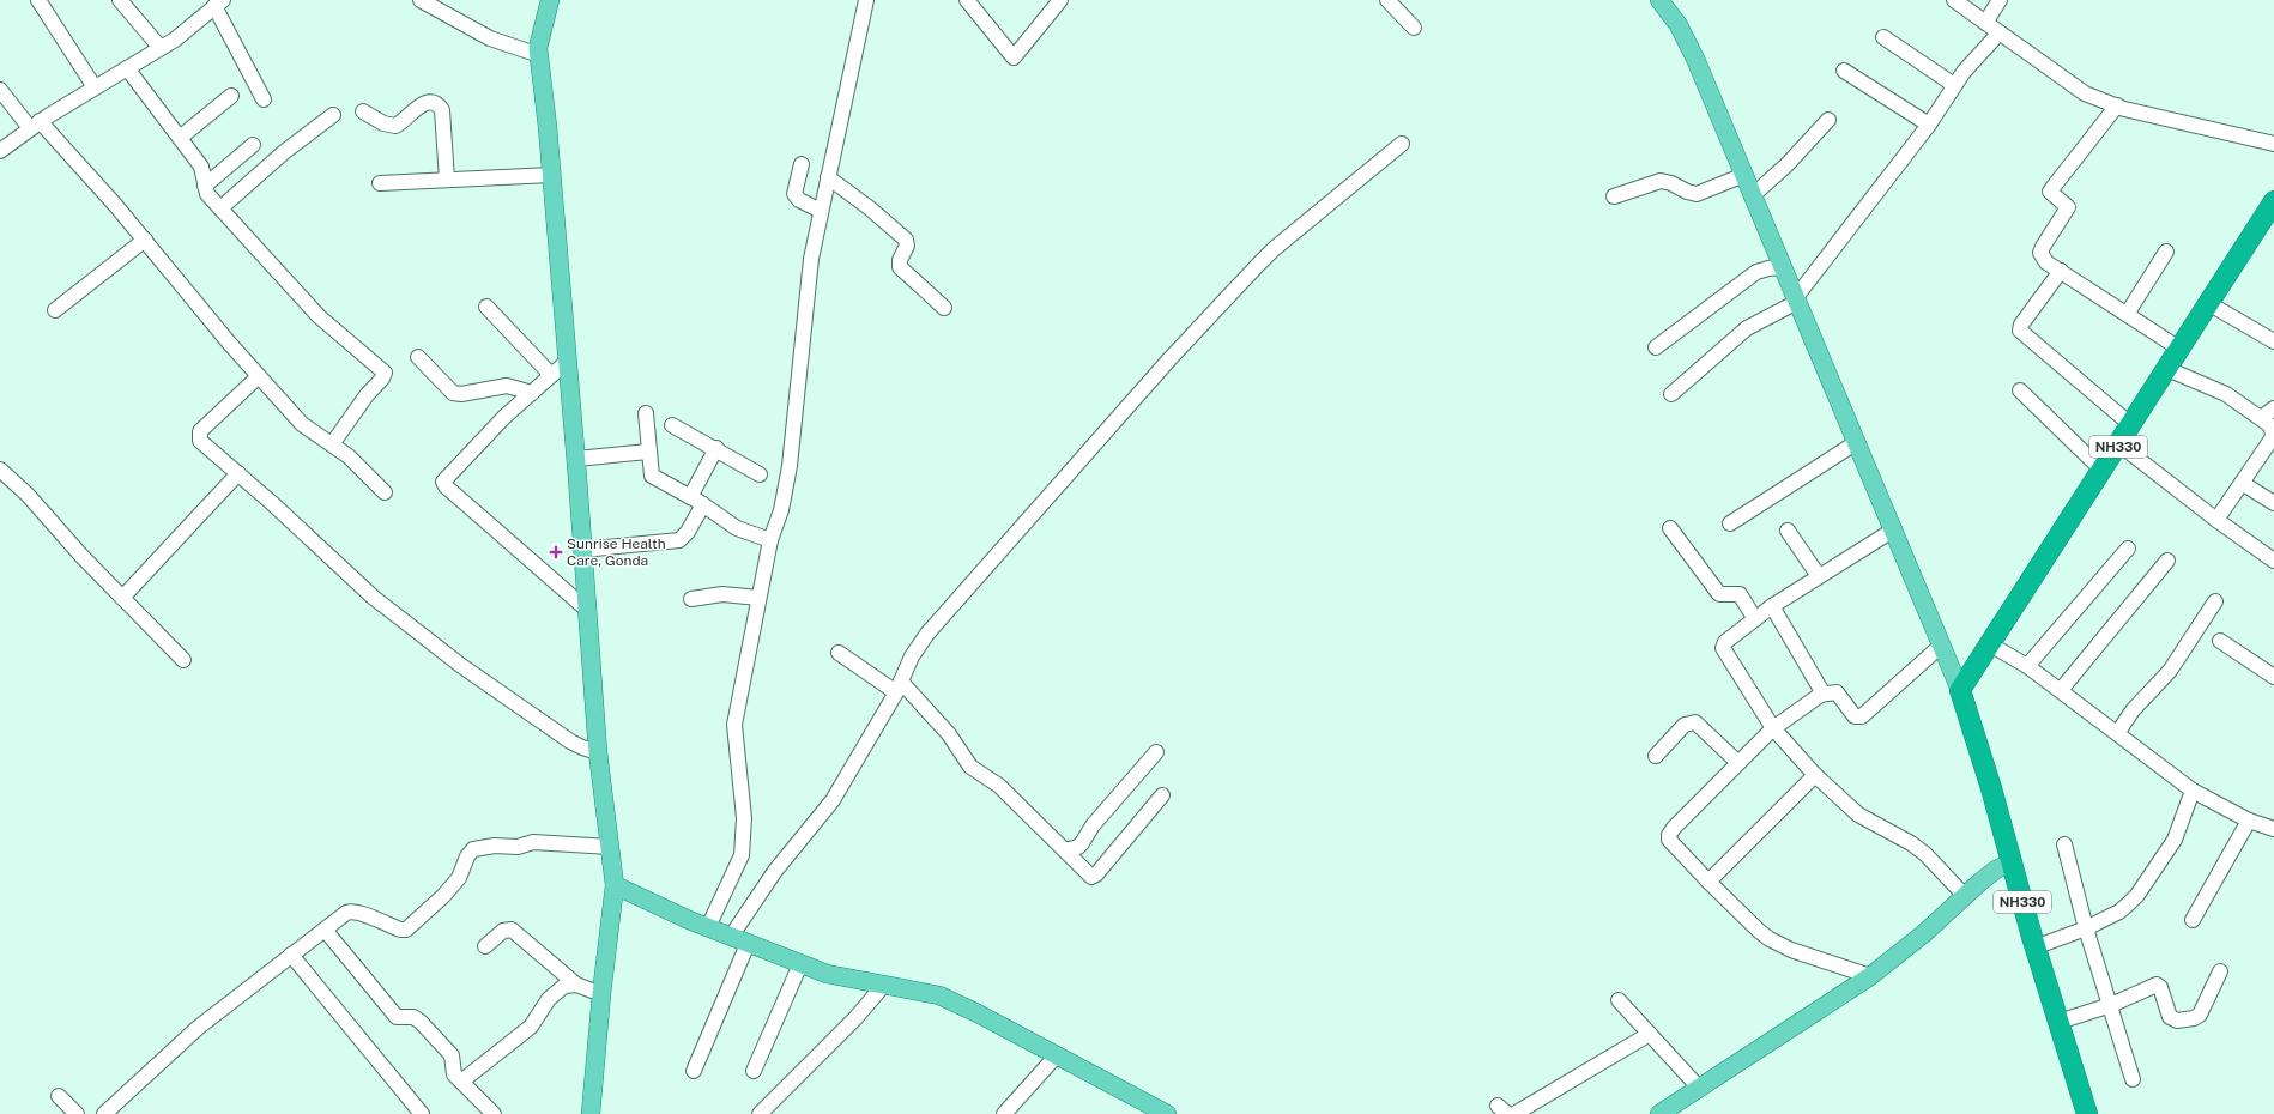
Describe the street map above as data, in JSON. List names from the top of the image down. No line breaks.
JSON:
{"streets":{"highway":["NH330"]},"places":{"health":["Sunrise Health Care, Gonda"]}}
